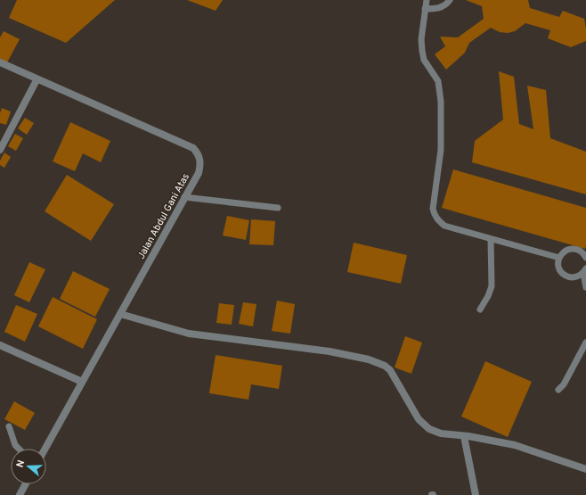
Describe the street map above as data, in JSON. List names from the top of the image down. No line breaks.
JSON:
{"streets":{"street":["Jalan Abdul Gani Atas"]},"north":"left"}
